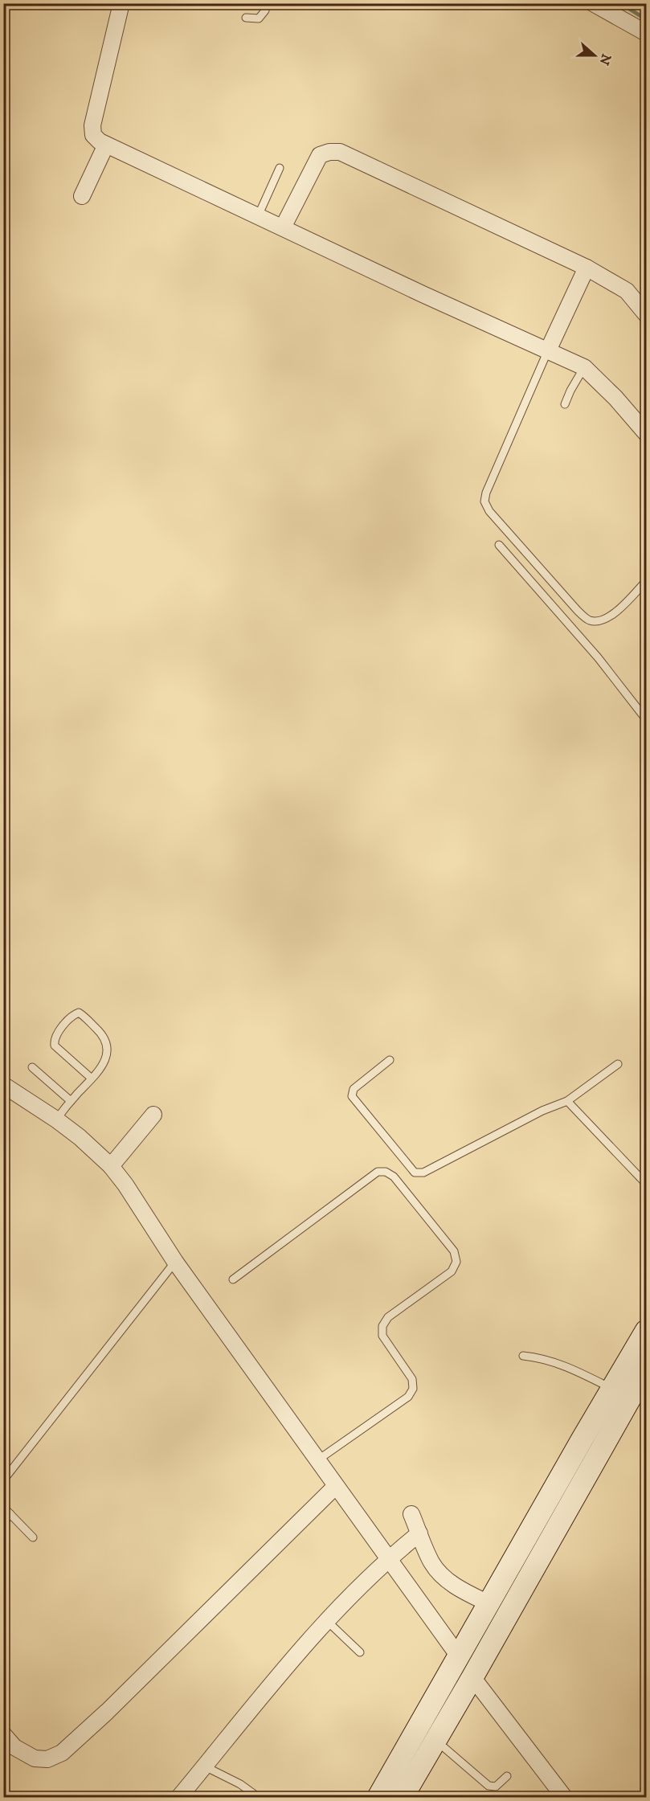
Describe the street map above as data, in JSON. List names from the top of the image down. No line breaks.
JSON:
{"north":"right"}
